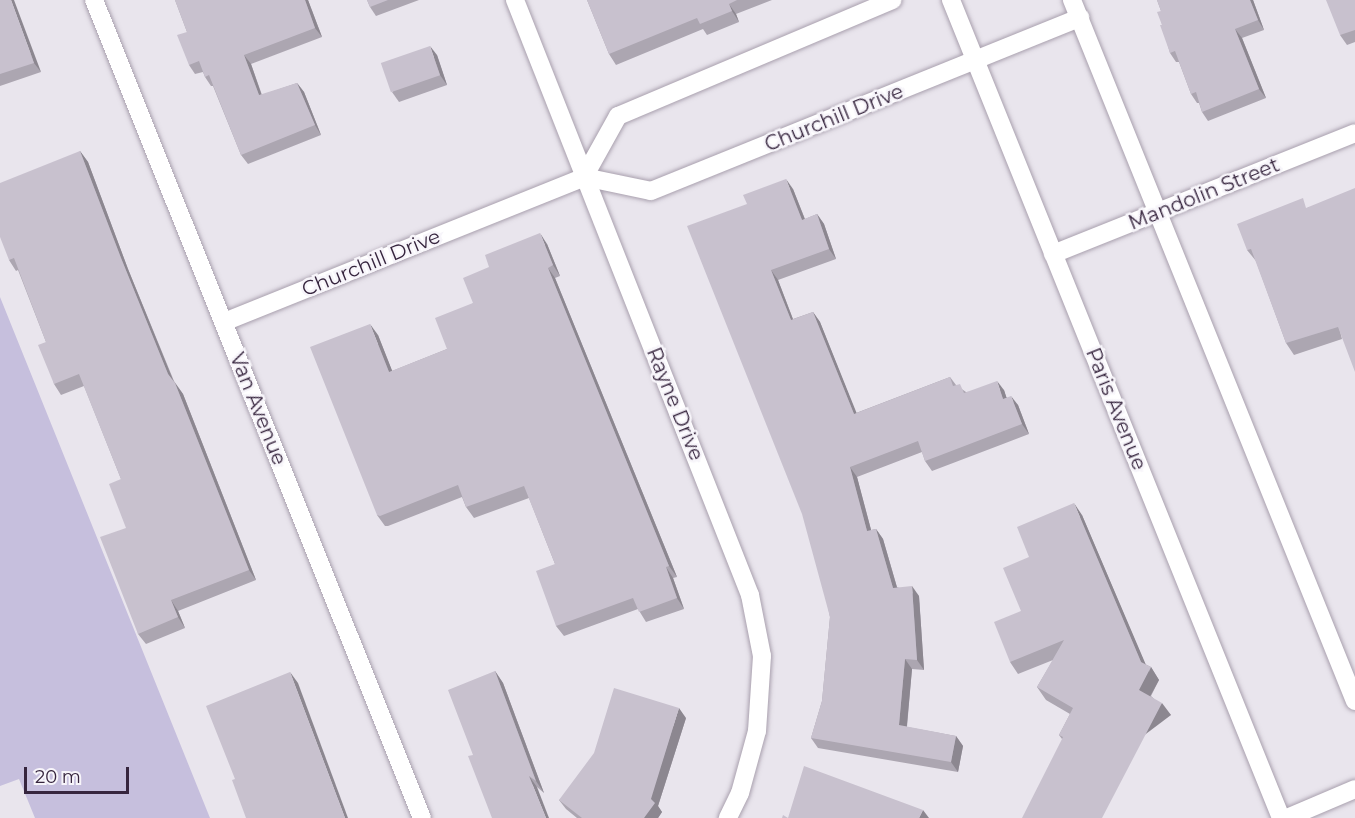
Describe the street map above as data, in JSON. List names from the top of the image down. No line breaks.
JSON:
{"streets":{"street":["Churchill Drive","Mandolin Street","Rayne Drive","Van Avenue","Paris Avenue"]},"crossings":[["Churchill Drive","Rayne Drive"],["Churchill Drive","Van Avenue"],["Churchill Drive","Paris Avenue"],["Mandolin Street","Paris Avenue"]],"scale_bar":"20 m"}
